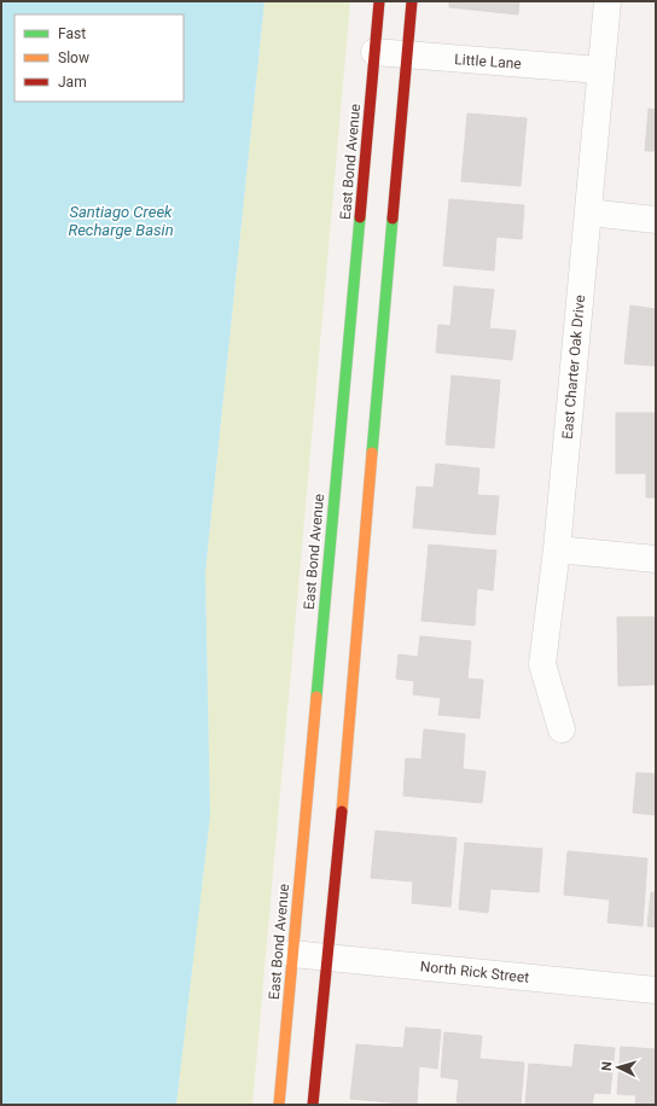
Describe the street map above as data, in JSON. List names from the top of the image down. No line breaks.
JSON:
{"streets":{"street":["Little Lane","East Bond Avenue","East Charter Oak Drive","North Rick Street"]},"crossings":[["Little Lane","East Bond Avenue"],["Little Lane","East Charter Oak Drive"],["East Bond Avenue","North Rick Street"]],"water":["Santiago Creek Recharge Basin"],"legend":["Fast","Slow","Jam"],"north":"left"}
